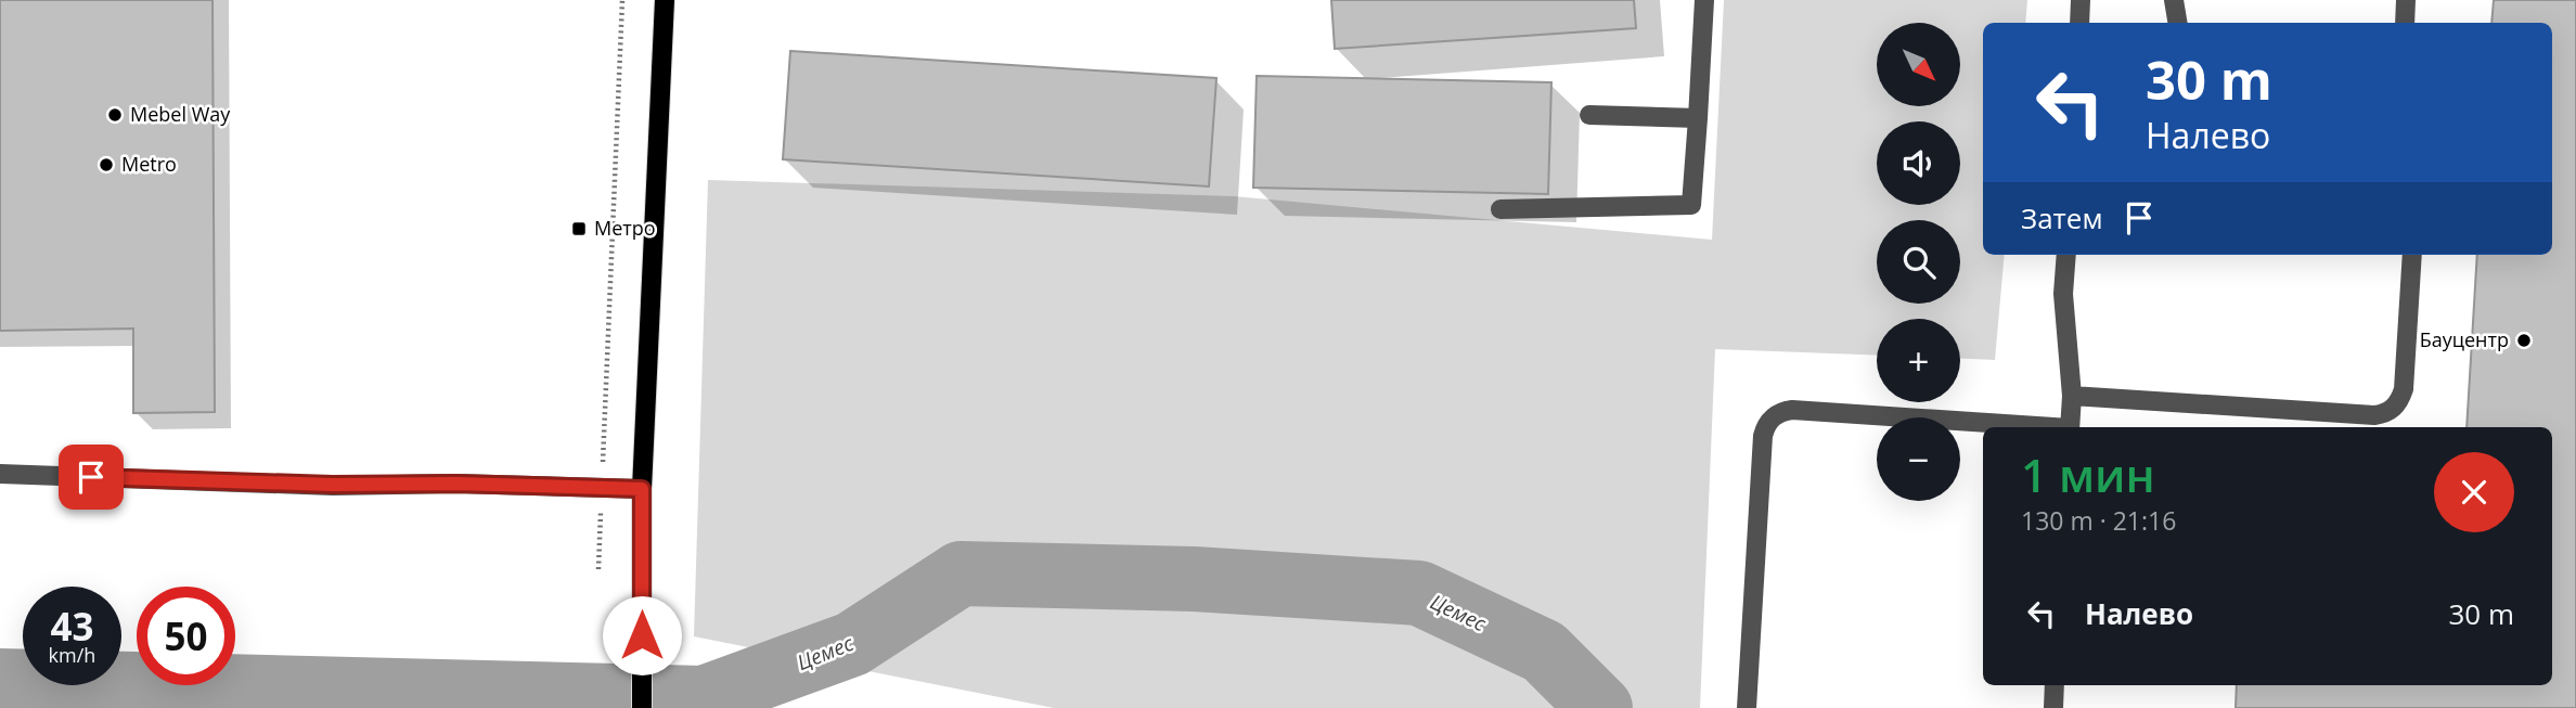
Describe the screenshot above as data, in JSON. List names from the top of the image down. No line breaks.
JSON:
{"water":["Цемес"],"places":{"other":["Mebel Way","Metro","Бауцентр"],"transit":["Метро"]},"north":"bottom right","page":{"map_buttons":["+","−"],"turn":["30 m","Налево"],"then":"Затем","heading":["1 мин","130 m · 21:16"],"list":[{"name":"Налево","value":"30 m"}],"speed":"43 km/h","limit":"50"}}
